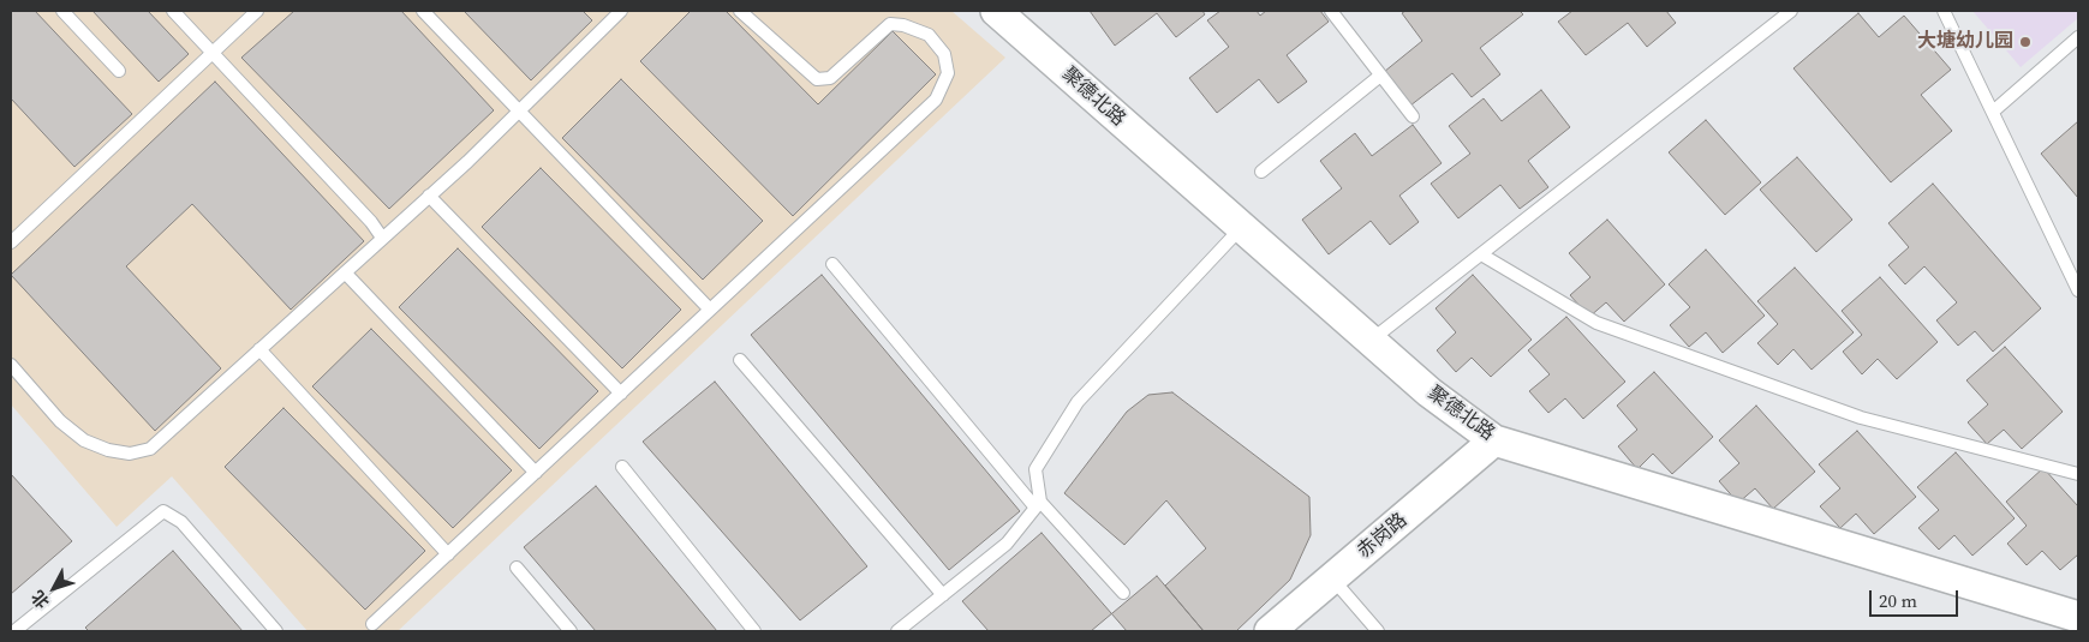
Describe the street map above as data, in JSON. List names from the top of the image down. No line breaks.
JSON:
{"streets":{"street":["聚德北路","赤岗路"]},"crossings":[["聚德北路","赤岗路"]],"places":["大塘幼儿园"],"scale_bar":"20 m","north":"bottom left"}
